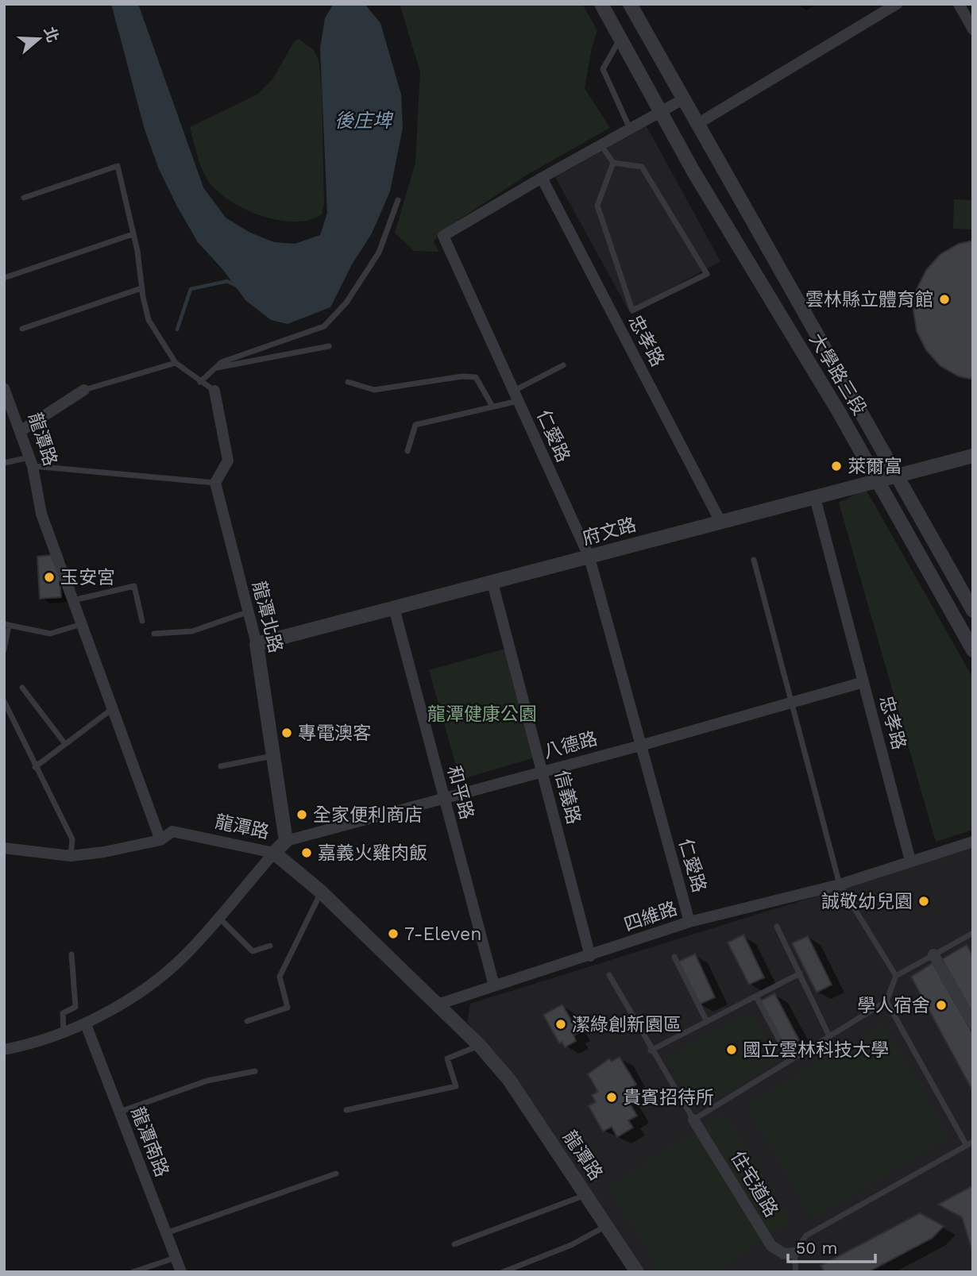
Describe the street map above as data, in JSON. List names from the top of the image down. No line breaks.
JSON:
{"streets":{"street":["忠孝路","大學路三段","仁愛路","龍潭路","府文路","龍潭北路","八德路","和平路","信義路","四維路","龍潭南路","住宅道路"]},"crossings":[["忠孝路","仁愛路"],["忠孝路","府文路"],["忠孝路","八德路"],["忠孝路","四維路"],["大學路三段","仁愛路"],["大學路三段","府文路"],["仁愛路","府文路"],["仁愛路","八德路"],["仁愛路","四維路"],["龍潭路","四維路"],["府文路","龍潭北路"],["府文路","和平路"],["府文路","信義路"],["龍潭北路","八德路"],["八德路","和平路"],["八德路","信義路"],["和平路","四維路"],["信義路","四維路"]],"water":["後庄埤"],"parks":["龍潭健康公園"],"places":["雲林縣立體育館","萊爾富","玉安宮","專電澳客","全家便利商店","嘉義火雞肉飯","誠敬幼兒園","7-Eleven","學人宿舍","潔綠創新園區","國立雲林科技大學","貴賓招待所"],"scale_bar":"50 m","north":"right"}
